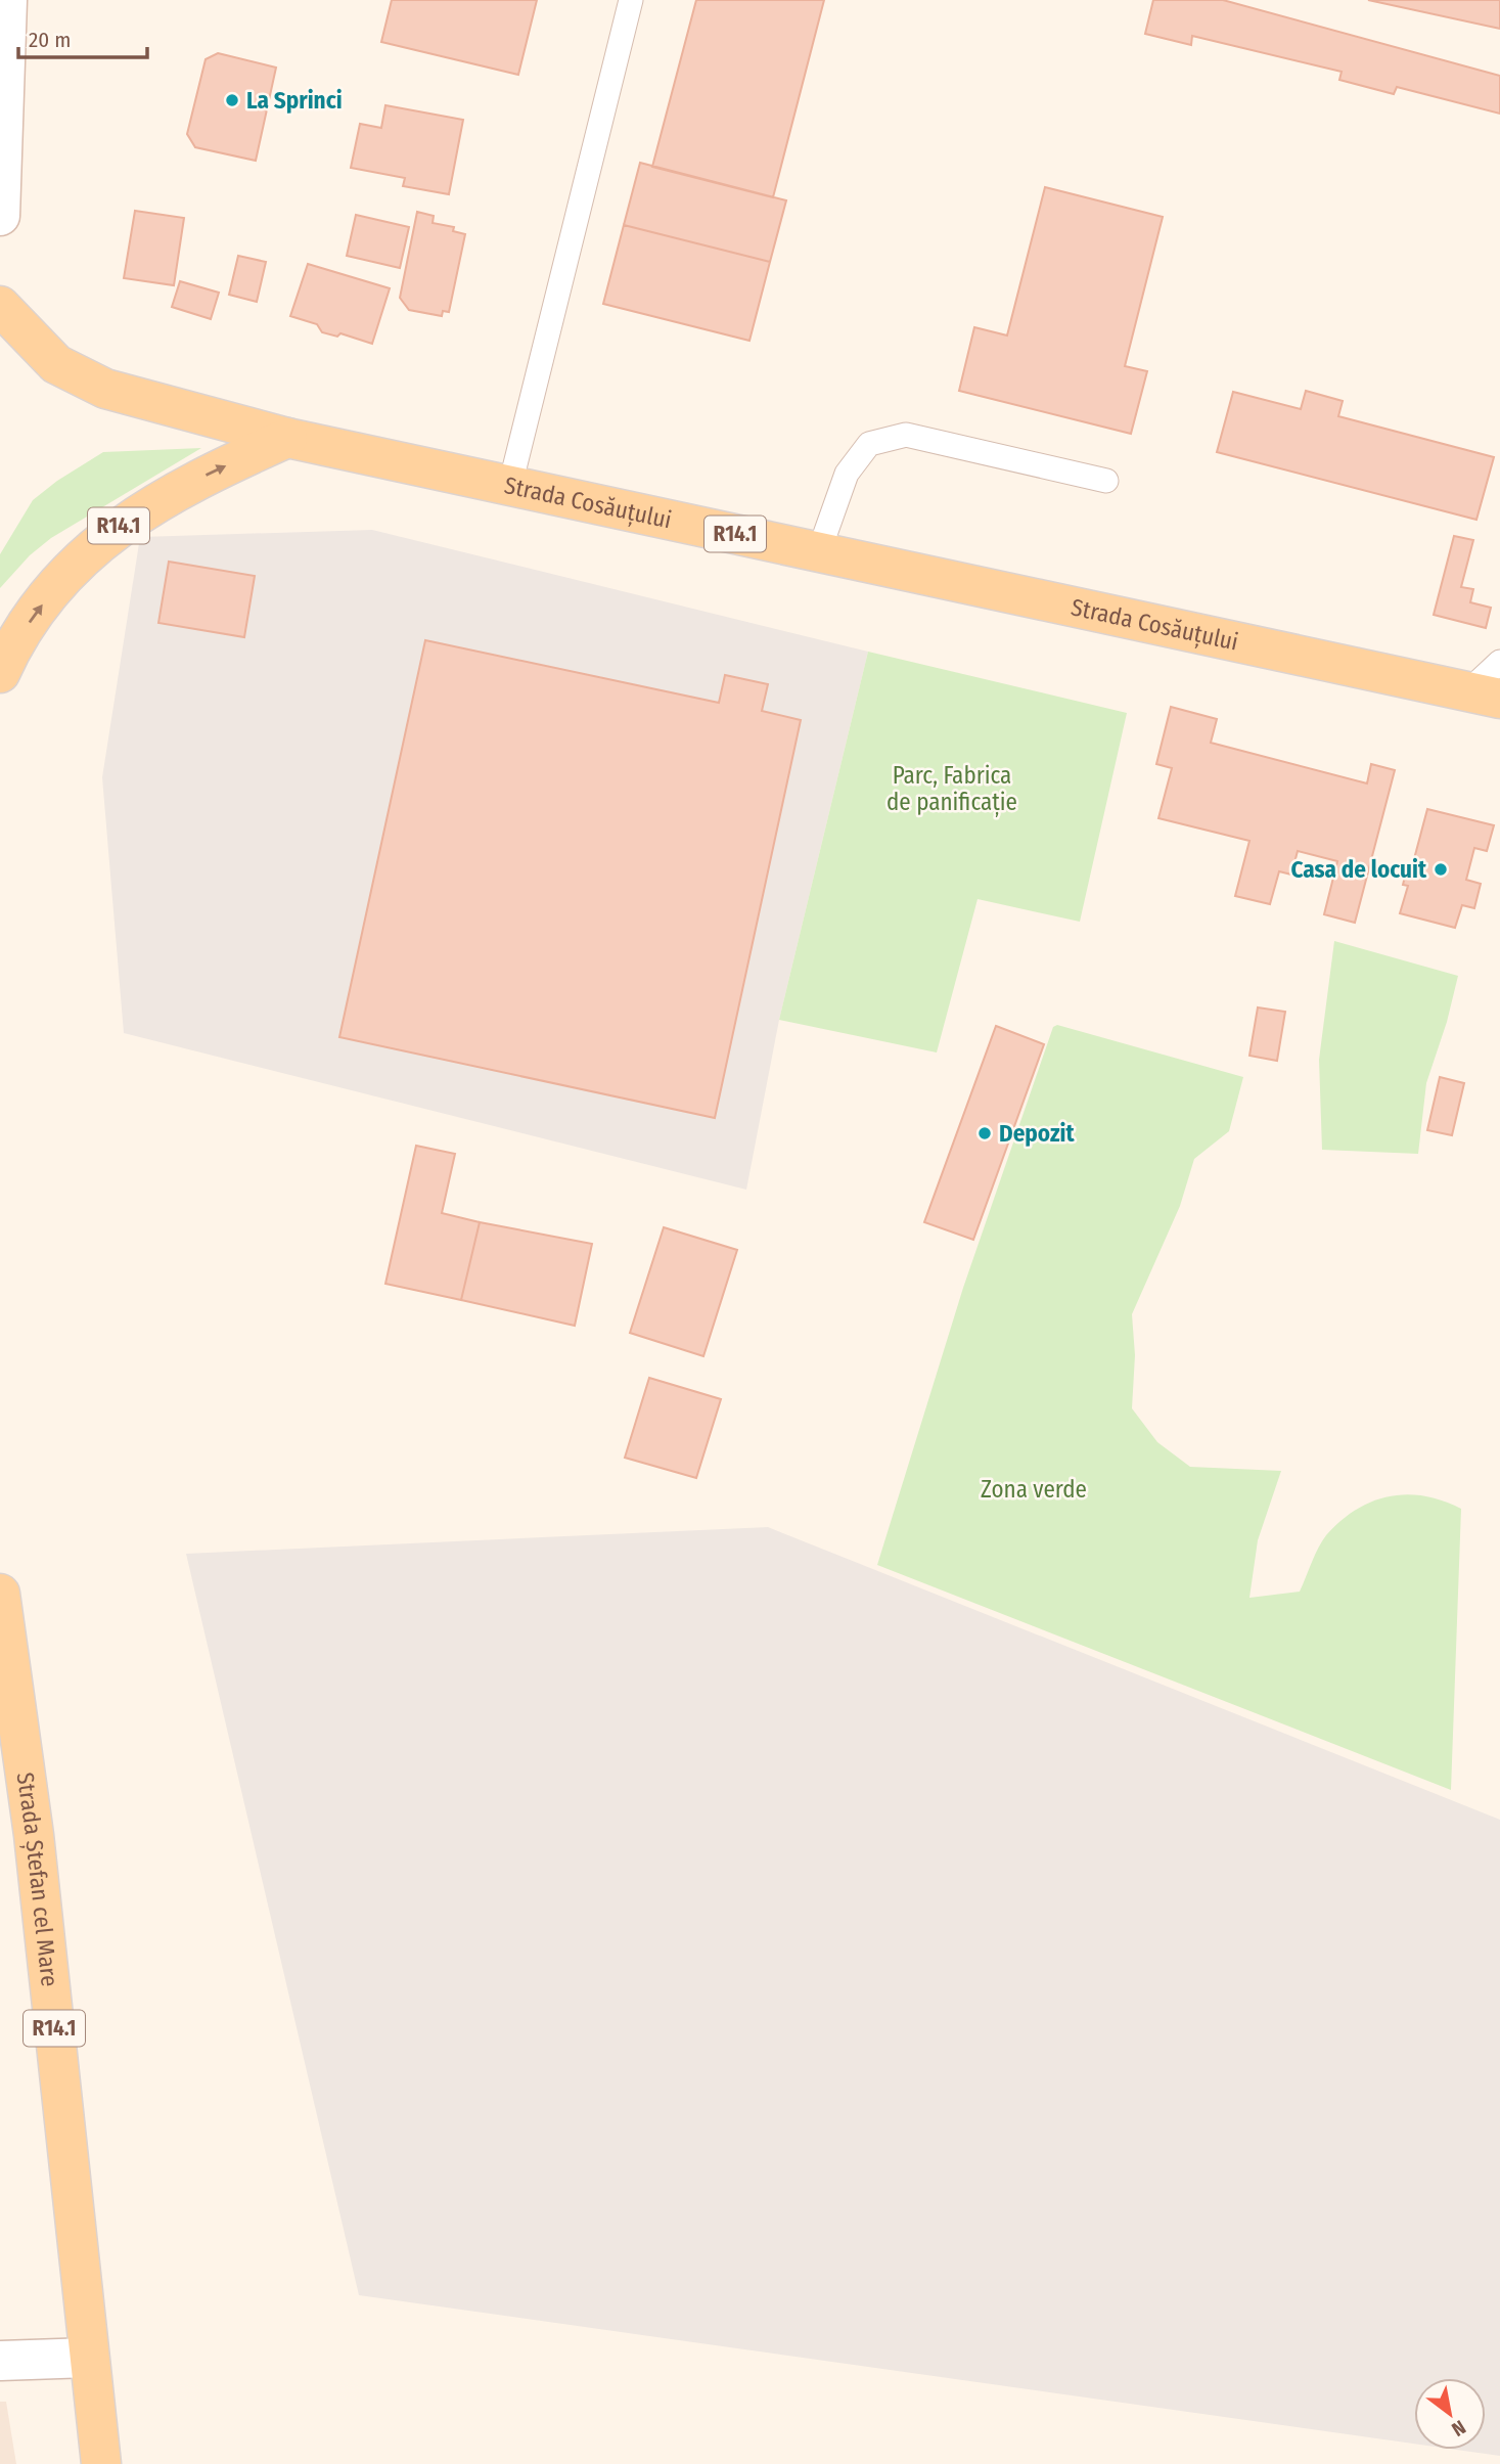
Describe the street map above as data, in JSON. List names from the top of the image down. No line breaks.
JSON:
{"streets":{"main road":["Strada Cosăuțului","R14.1","Strada Ștefan cel Mare"]},"crossings":[["Strada Cosăuțului","R14.1"]],"parks":["Parc, Fabrica de panificație","Zona verde"],"places":["La Sprinci","Casa de locuit","Depozit"],"scale_bar":"20 m","north":"bottom right"}
